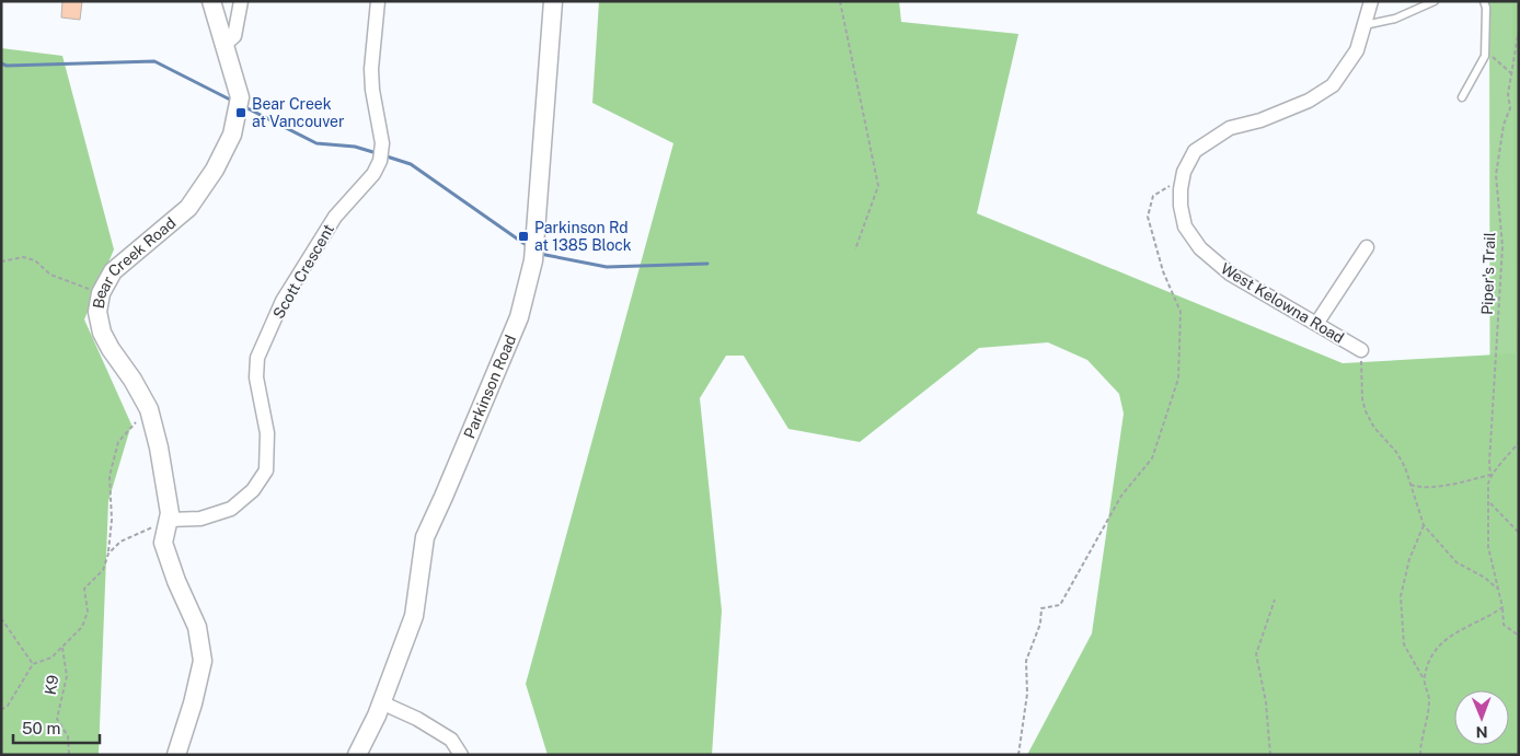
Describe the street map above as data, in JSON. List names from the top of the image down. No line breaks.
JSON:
{"streets":{"street":["Bear Creek Road","Scott Crescent","West Kelowna Road","Parkinson Road"],"path":["Piper's Trail","K9"]},"crossings":[["Bear Creek Road","Scott Crescent"]],"places":{"transit":["Bear Creek at Vancouver","Parkinson Rd at 1385 Block"]},"scale_bar":"50 m","north":"bottom"}
